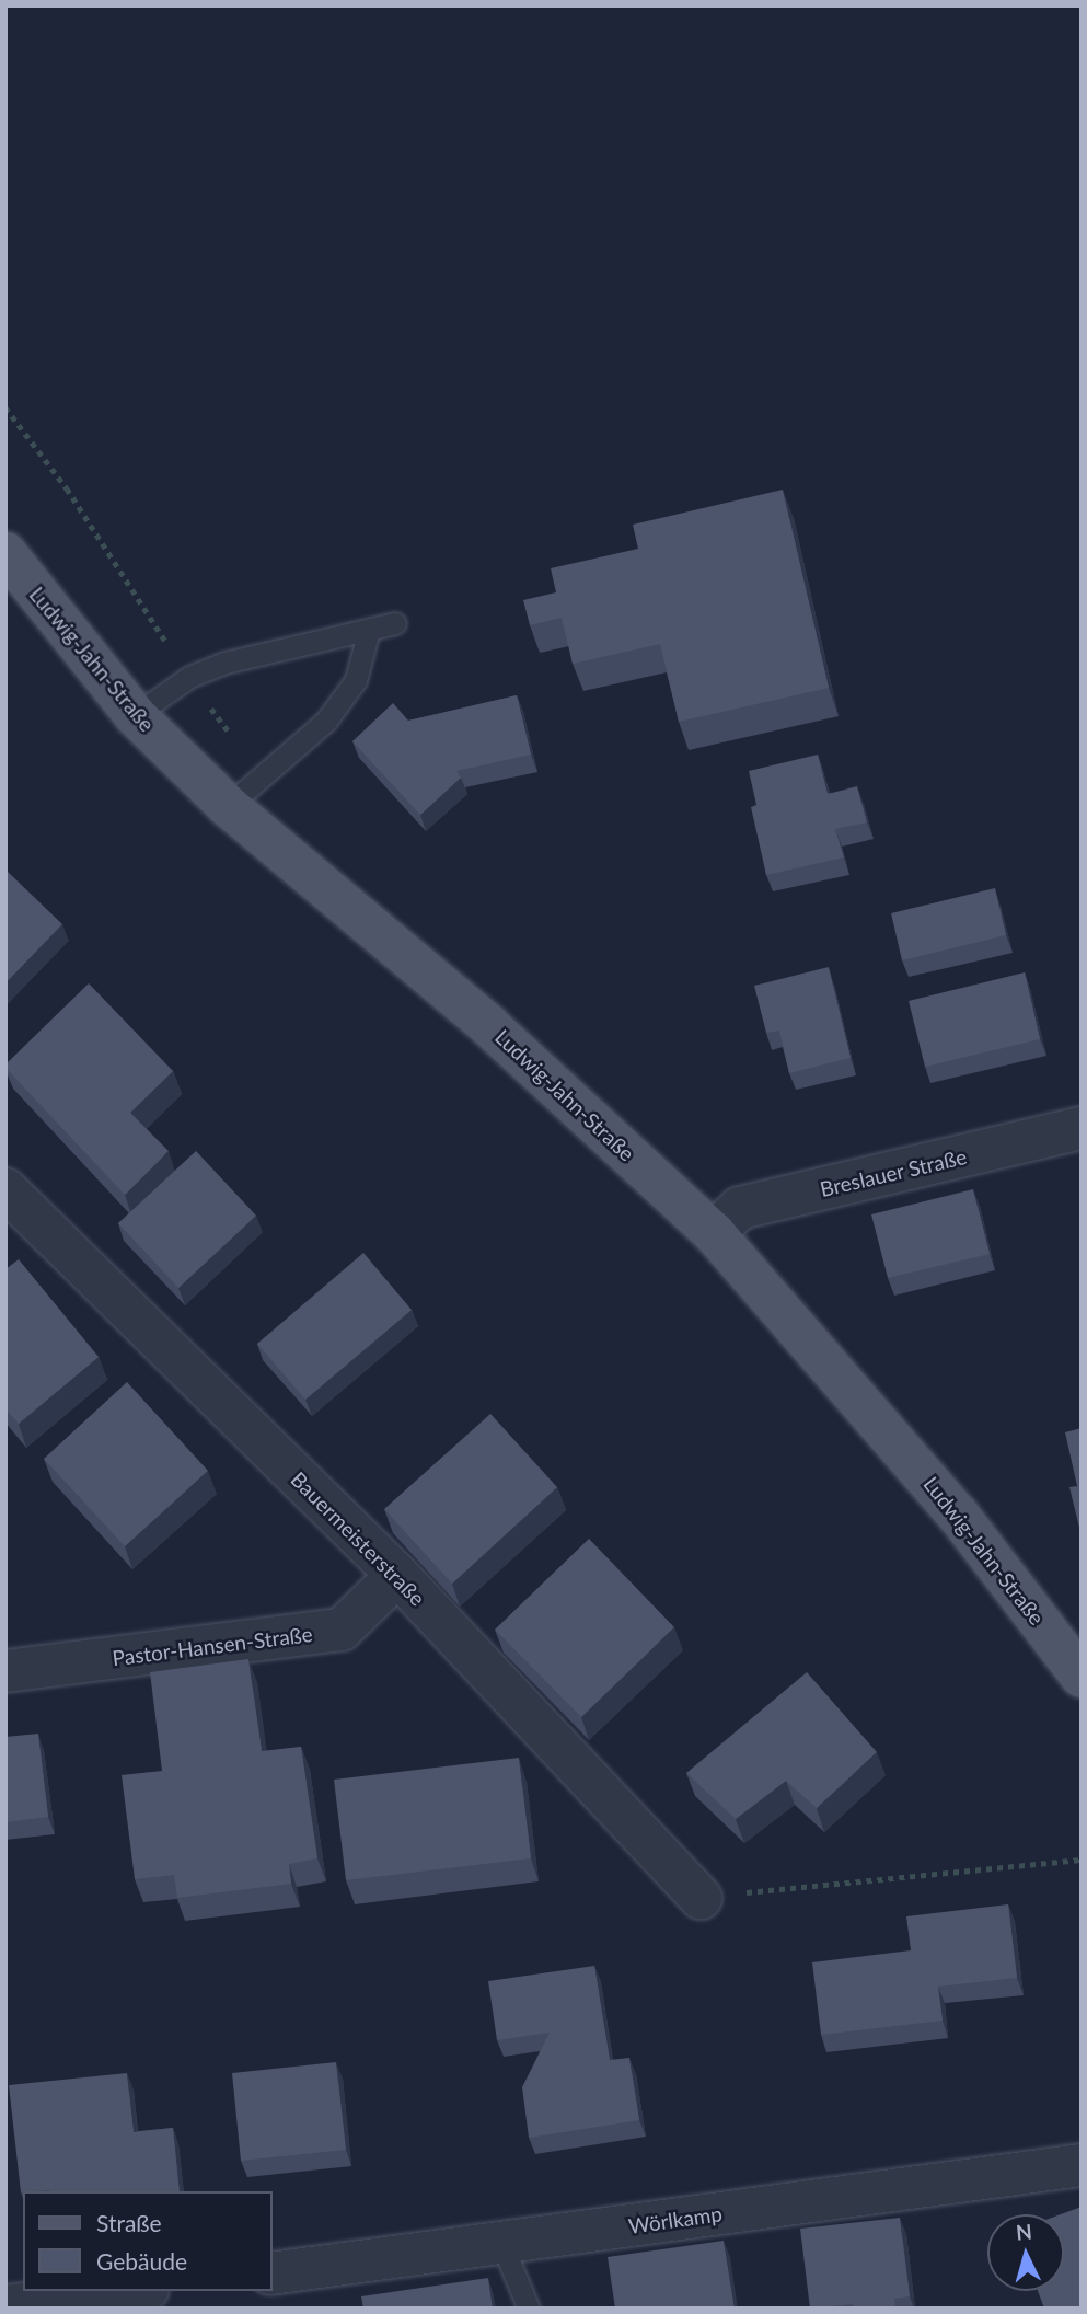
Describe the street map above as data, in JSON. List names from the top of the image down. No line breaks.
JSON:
{"streets":{"main road":["Ludwig-Jahn-Straße"],"street":["Breslauer Straße","Bauermeisterstraße","Pastor-Hansen-Straße","Wörlkamp"]},"crossings":[["Ludwig-Jahn-Straße","Breslauer Straße"],["Bauermeisterstraße","Pastor-Hansen-Straße"]],"legend":["Straße","Gebäude"],"north":"top"}
